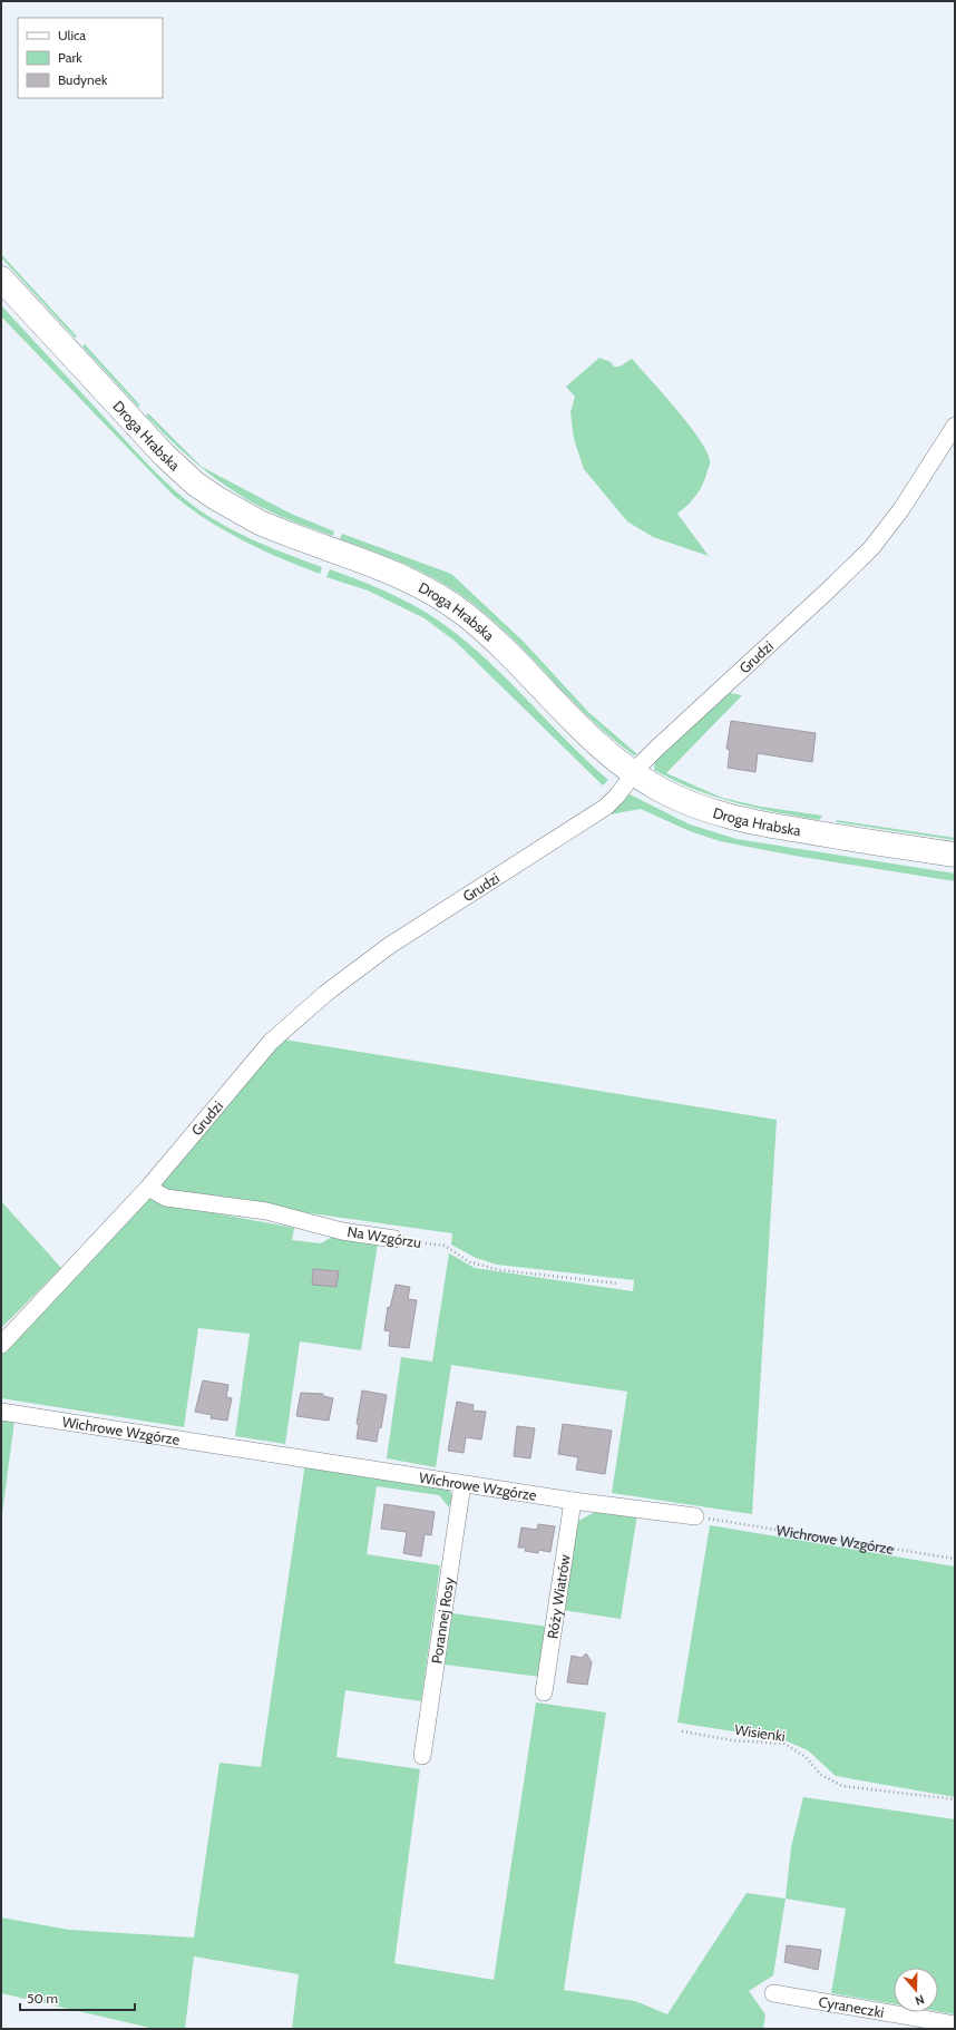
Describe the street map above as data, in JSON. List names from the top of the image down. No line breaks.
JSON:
{"streets":{"street":["Droga Hrabska","Grudzi","Na Wzgórzu","Wichrowe Wzgórze","Róży Wiatrów","Porannej Rosy","Cyraneczki"],"path":["Wisienki"]},"crossings":[["Droga Hrabska","Grudzi"],["Grudzi","Na Wzgórzu"],["Wichrowe Wzgórze","Róży Wiatrów"],["Wichrowe Wzgórze","Porannej Rosy"]],"legend":["Ulica","Park","Budynek"],"scale_bar":"50 m","north":"bottom"}
